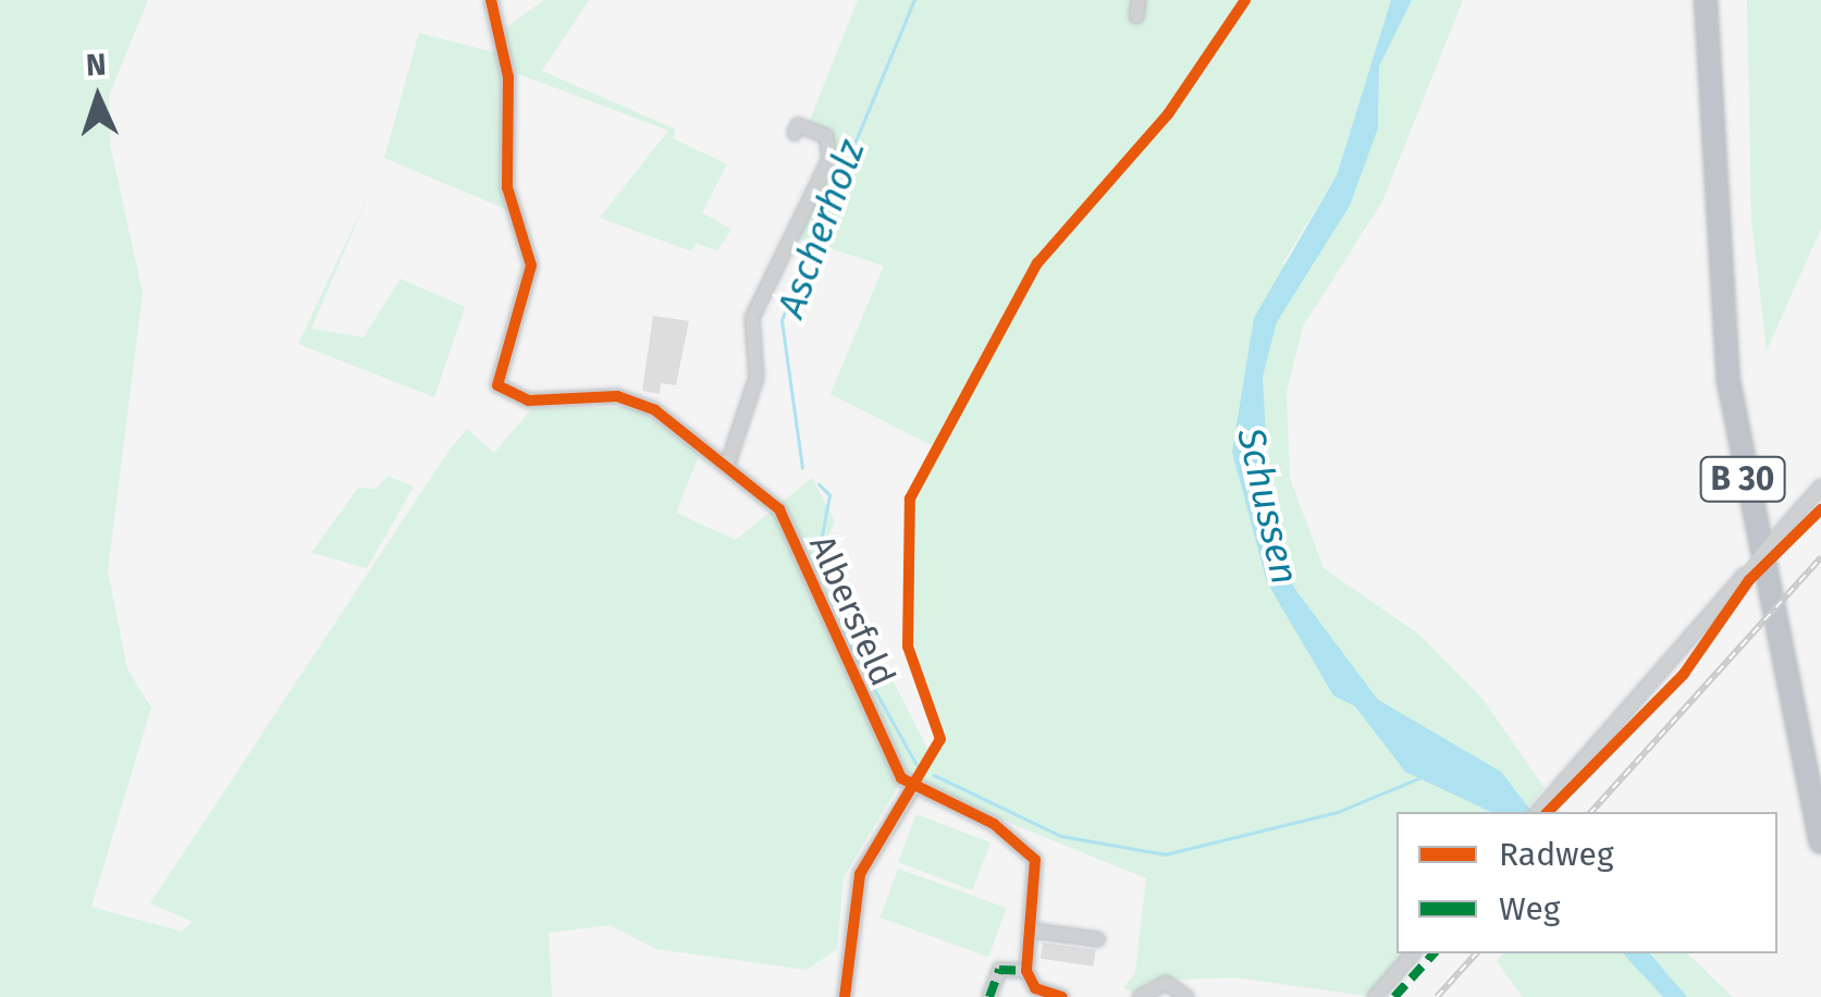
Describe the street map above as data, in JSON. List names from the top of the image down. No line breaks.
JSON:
{"streets":{"highway":["B 30"],"street":["Albersfeld"]},"water":["Ascherholz","Schussen"],"legend":["Radweg","Weg"],"north":"top"}
